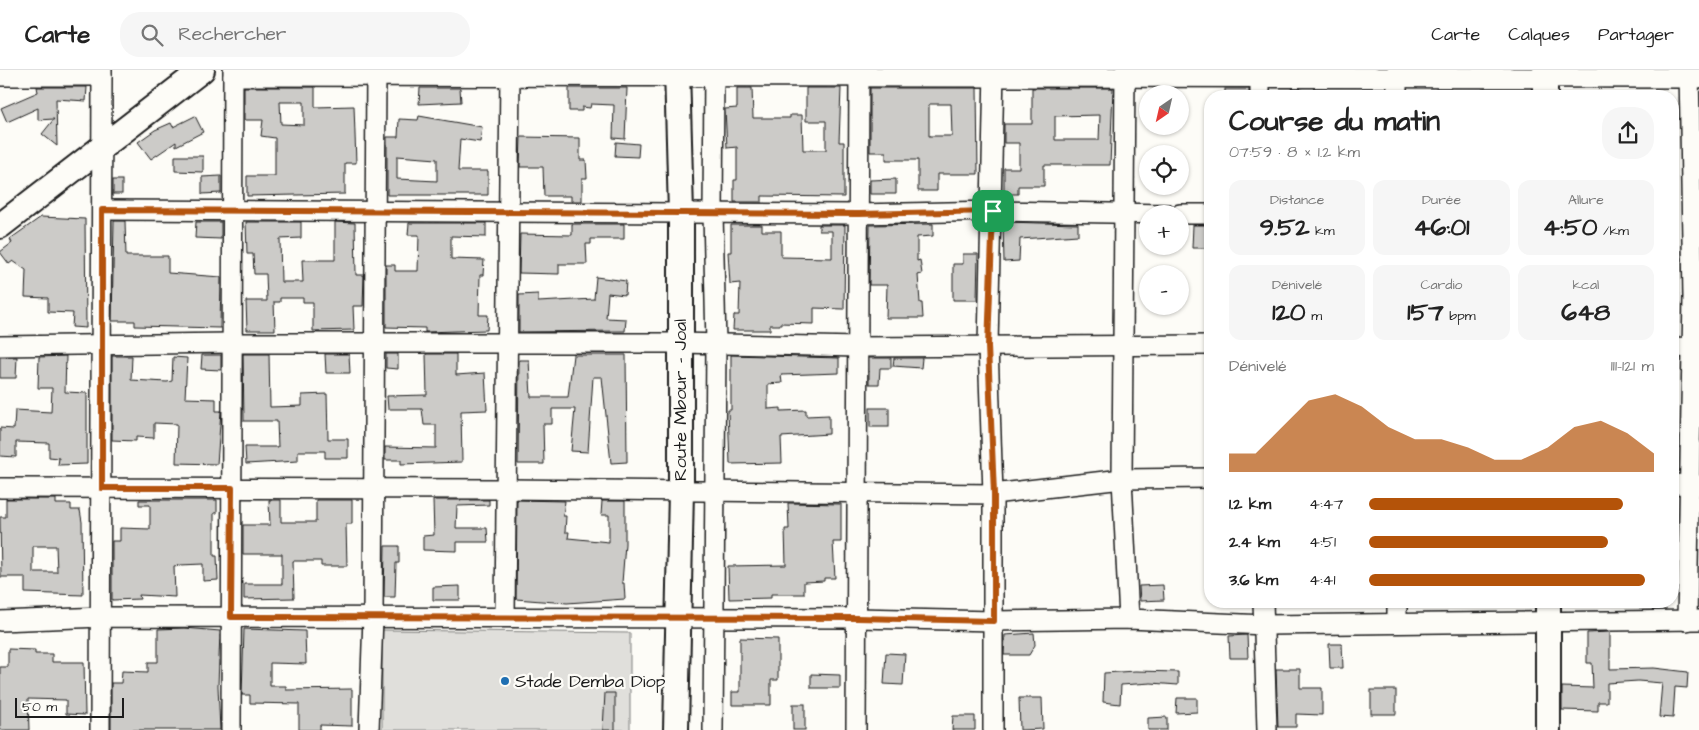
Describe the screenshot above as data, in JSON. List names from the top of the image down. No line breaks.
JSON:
{"streets":{"main road":["Route Mbour - Joal"]},"places":["Stade Demba Diop"],"scale_bar":"50 m","north":"bottom left","page":{"header":"Carte","search":"Rechercher","nav":["Carte","Calques","Partager"],"map_buttons":["+","−"],"heading":["Course du matin","07:59 · 8 × 1.2 km"],"stats":[["Distance","9.52 km"],["Durée","46:01"],["Allure","4:50 /km"],["Dénivelé","120 m"],["Cardio","157 bpm"],["kcal","648"]],"chart":["Dénivelé","111–121 m"],"list":[{"name":"1.2 km","note":"4:47"},{"name":"2.4 km","note":"4:51"},{"name":"3.6 km","note":"4:41"}],"scale":"50 m"}}
